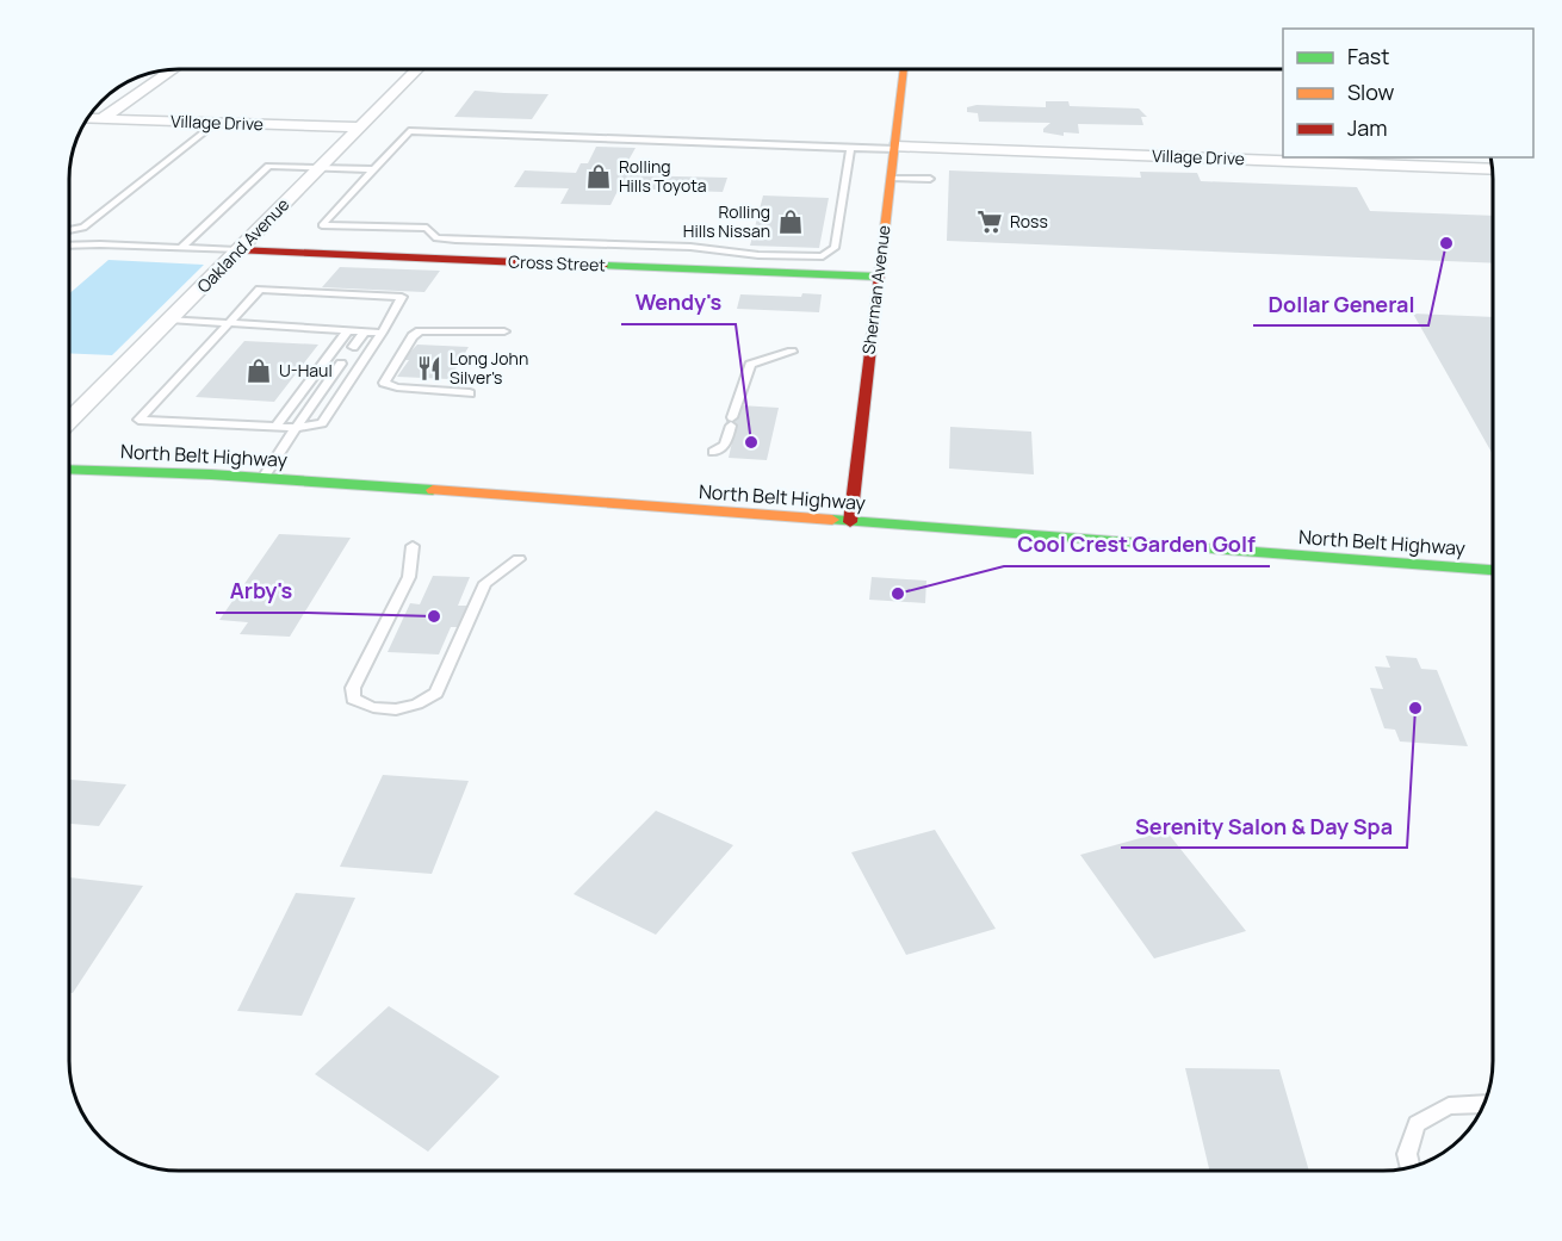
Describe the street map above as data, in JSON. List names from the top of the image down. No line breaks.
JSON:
{"streets":{"street":["Village Drive","Oakland Avenue","Cross Street","Sherman Avenue","North Belt Highway"]},"crossings":[["Village Drive","Oakland Avenue"],["Village Drive","Sherman Avenue"],["Oakland Avenue","Cross Street"],["Cross Street","Sherman Avenue"],["Sherman Avenue","North Belt Highway"]],"places":{"shop":["Rolling Hills Toyota","Rolling Hills Nissan","U-Haul"],"supermarket":["Ross"],"other":["Dollar General","Wendy's","Cool Crest Garden Golf","Arby's","Serenity Salon & Day Spa"],"restaurant":["Long John Silver's"]},"legend":["Fast","Slow","Jam"]}
